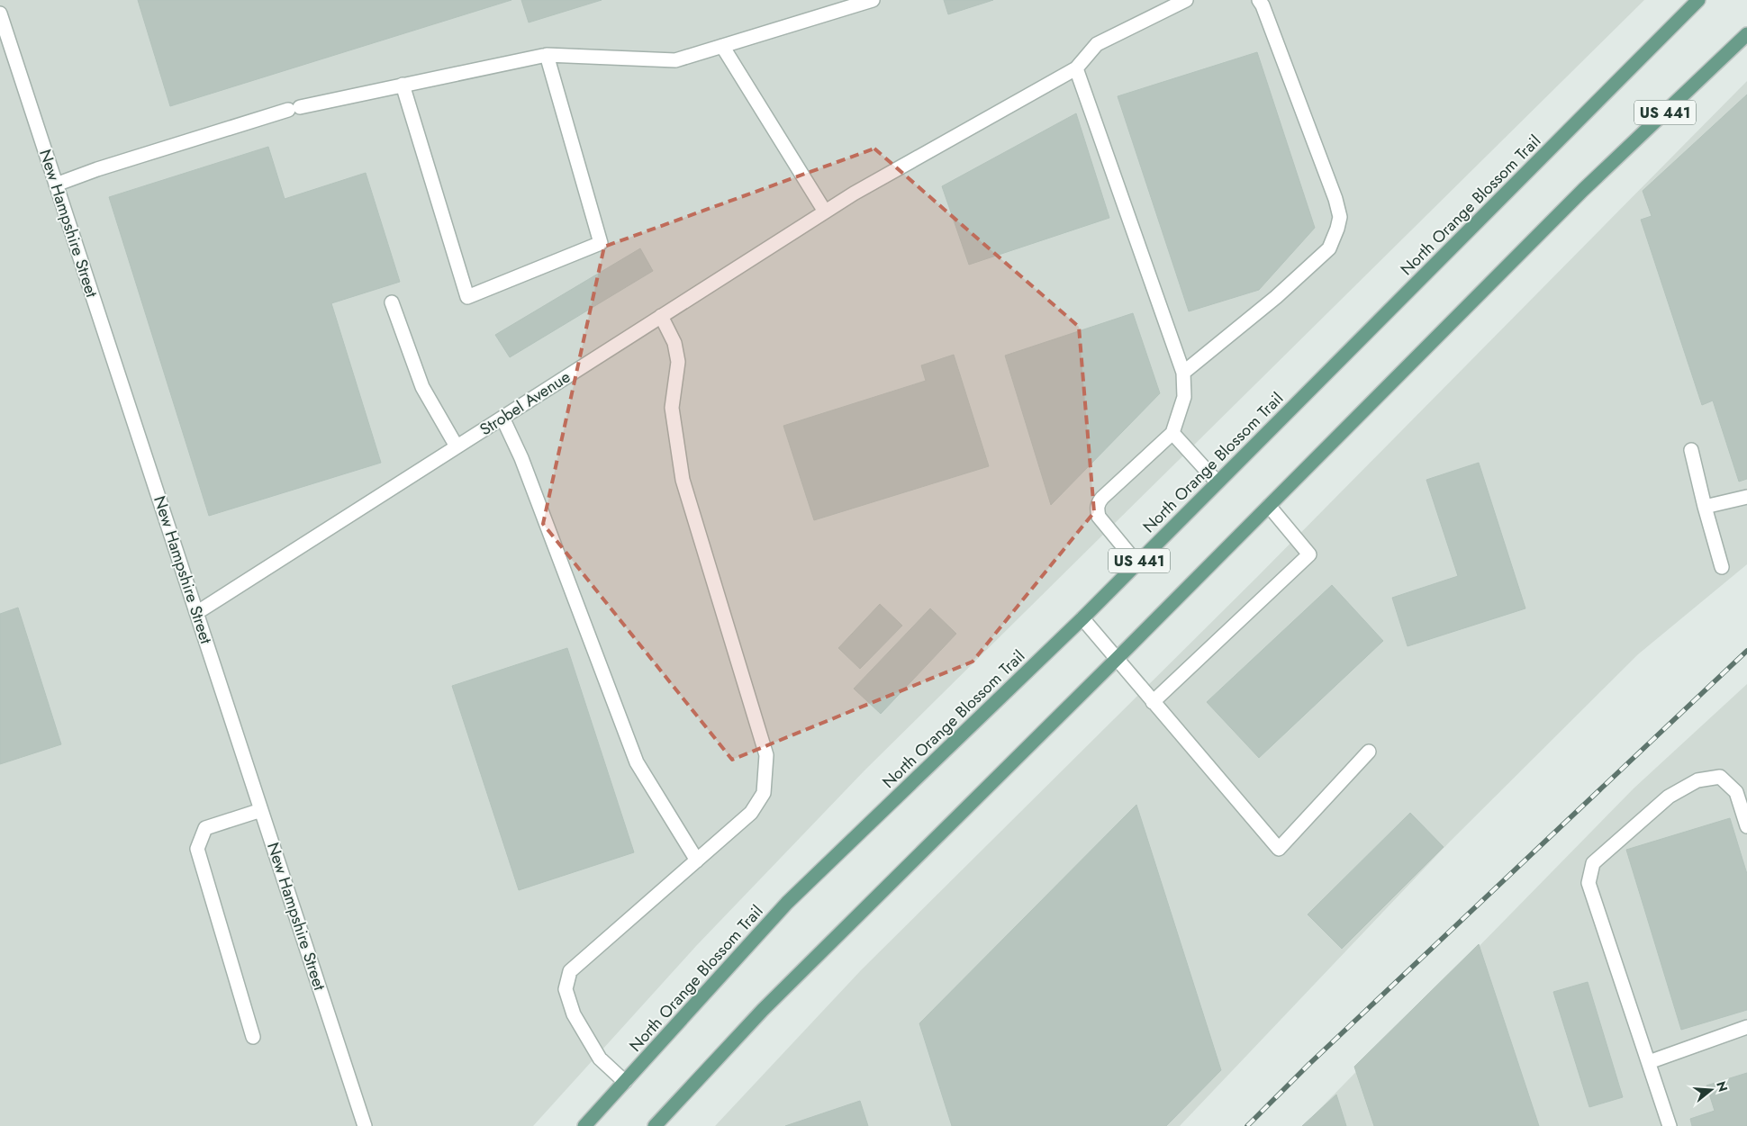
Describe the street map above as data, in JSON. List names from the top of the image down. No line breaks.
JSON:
{"streets":{"main road":["US 441","North Orange Blossom Trail"],"street":["New Hampshire Street","Strobel Avenue"]},"crossings":[["New Hampshire Street","Strobel Avenue"]],"north":"right"}
